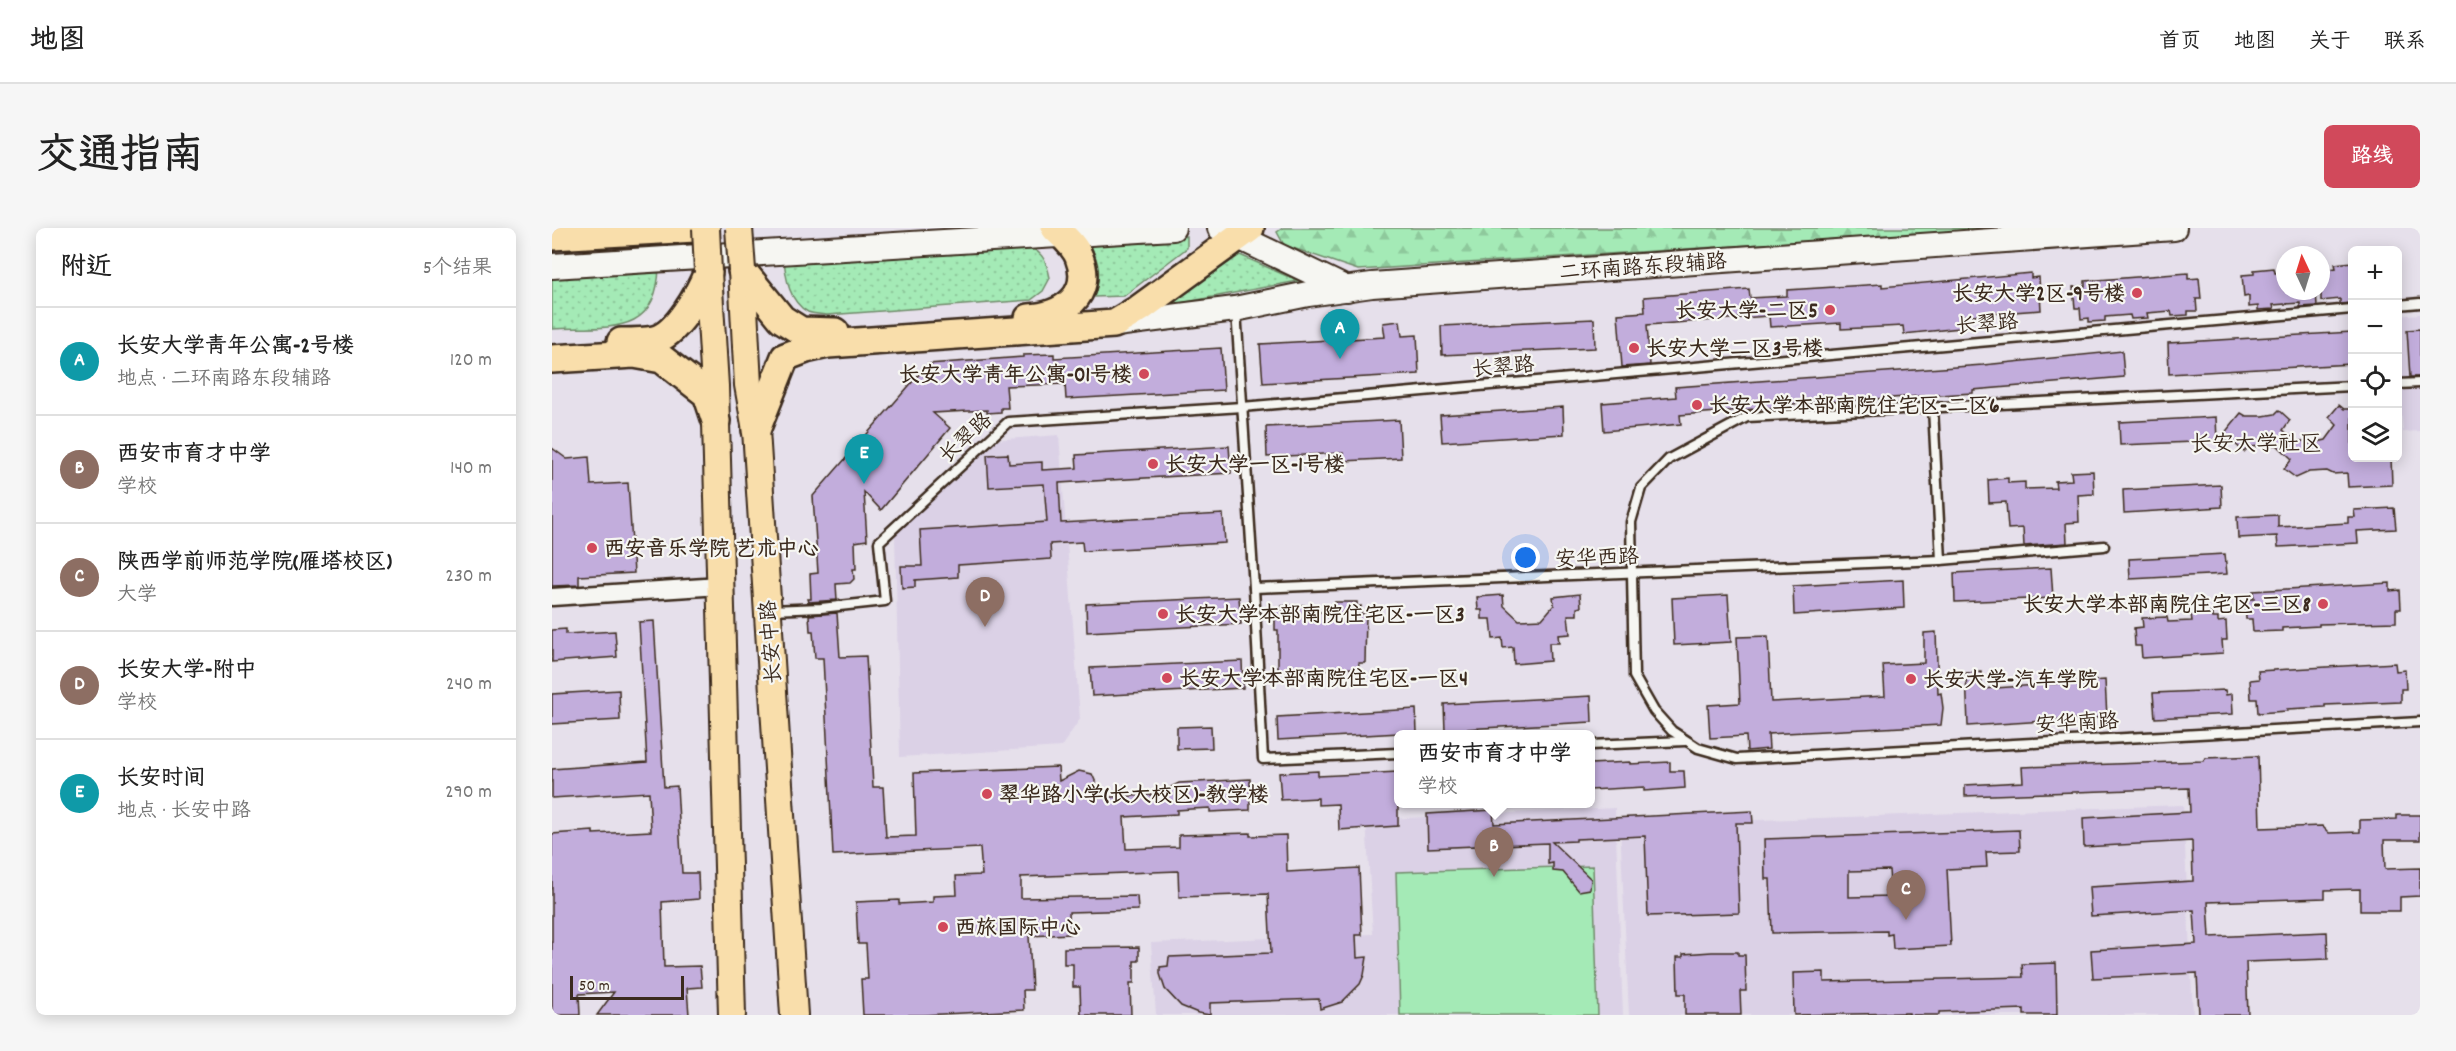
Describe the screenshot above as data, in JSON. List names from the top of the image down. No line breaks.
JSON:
{"streets":{"main road":["二环南路东段辅路","长安中路"],"lane":["长翠路","安华西路","安华南路"]},"crossings":[["长翠路","长安中路"]],"districts":["长安大学社区"],"places":["长安大学2区-9号楼","长安大学-二区5","长安大学二区3号楼","长安大学青年公寓-01号楼","长安大学本部南院住宅区-二区6","长安大学一区-1号楼","西安音乐学院 艺术中心","长安大学本部南院住宅区-三区8","长安大学本部南院住宅区-一区3","长安大学本部南院住宅区-一区4","长安大学-汽车学院","翠华路小学(长大校区)-教学楼","西旅国际中心"],"scale_bar":"50 m","north":"top","page":{"header":"地图","nav":["首页","地图","关于","联系"],"title":"交通指南","buttons":"路线","heading":["附近","5个结果"],"map_buttons":["+","−"],"list":[{"mark":"A","name":"长安大学青年公寓-2号楼","note":"地点 · 二环南路东段辅路","value":"120 m"},{"mark":"B","name":"西安市育才中学","note":"学校","value":"140 m"},{"mark":"C","name":"陕西学前师范学院(雁塔校区)","note":"大学","value":"230 m"},{"mark":"D","name":"长安大学-附中","note":"学校","value":"240 m"},{"mark":"E","name":"长安时间","note":"地点 · 长安中路","value":"290 m"}],"pins":["A","E","D","B","C"],"popup":["西安市育才中学","学校"],"scale":"50 m"}}
